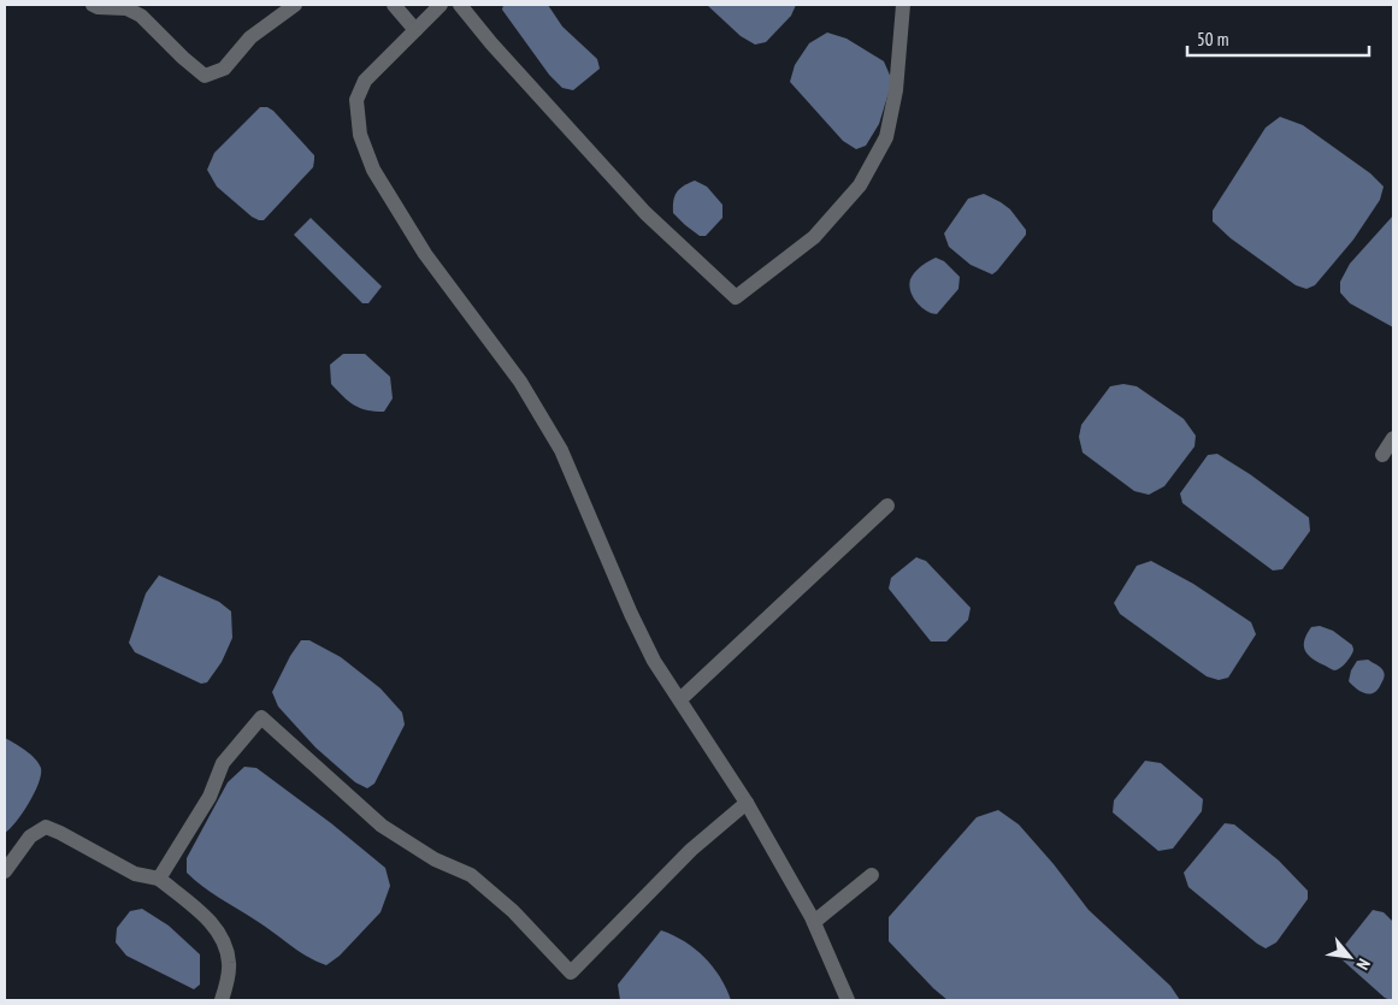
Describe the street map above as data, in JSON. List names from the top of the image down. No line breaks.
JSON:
{"scale_bar":"50 m","north":"bottom right"}
